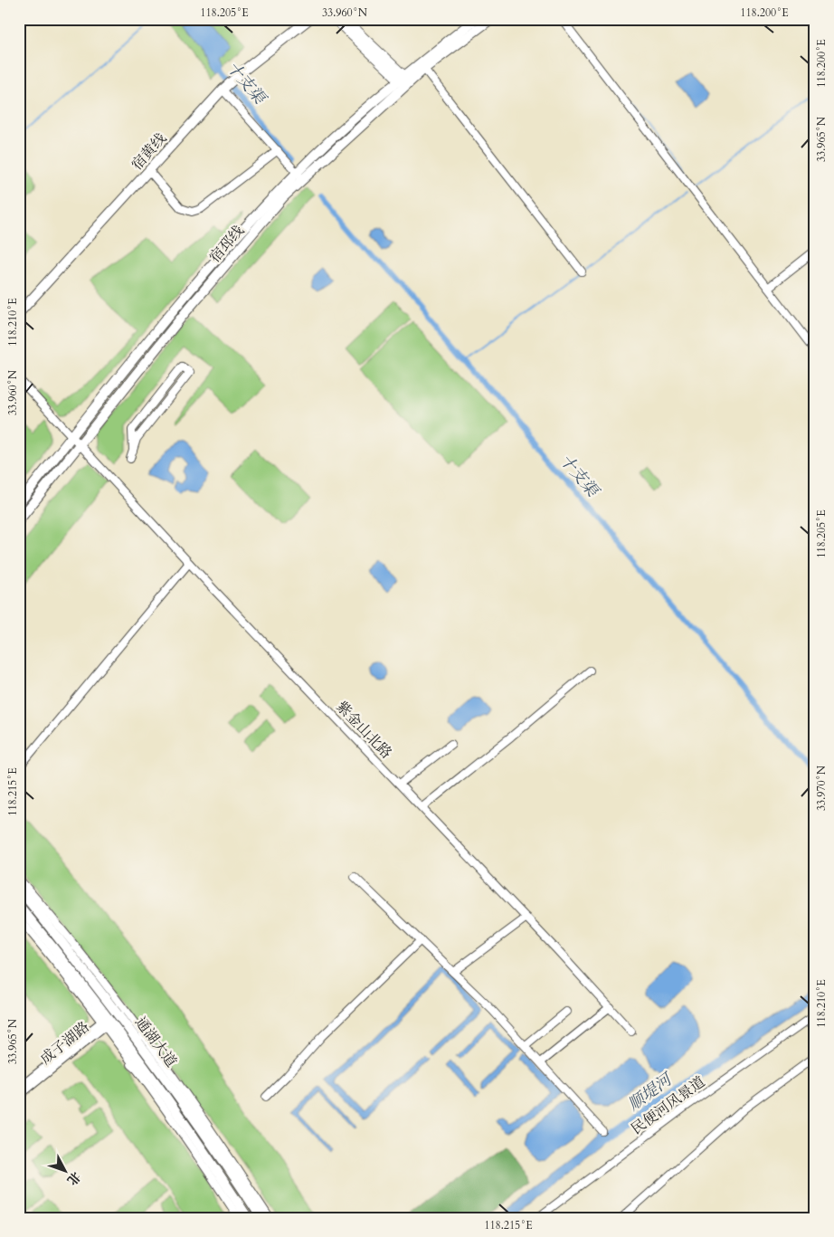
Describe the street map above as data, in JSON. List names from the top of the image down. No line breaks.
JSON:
{"streets":{"main road":["宿黄线","宿邳线","通湖大道"],"street":["紫金山北路","成子湖路","民便河风景道"]},"crossings":[["宿邳线","紫金山北路"]],"water":["十支渠","顺堤河"],"north":"bottom right","coordinates":["118.205°E","33.960°N","118.200°E","33.965°N","118.210°E","33.970°N","118.215°E"]}
